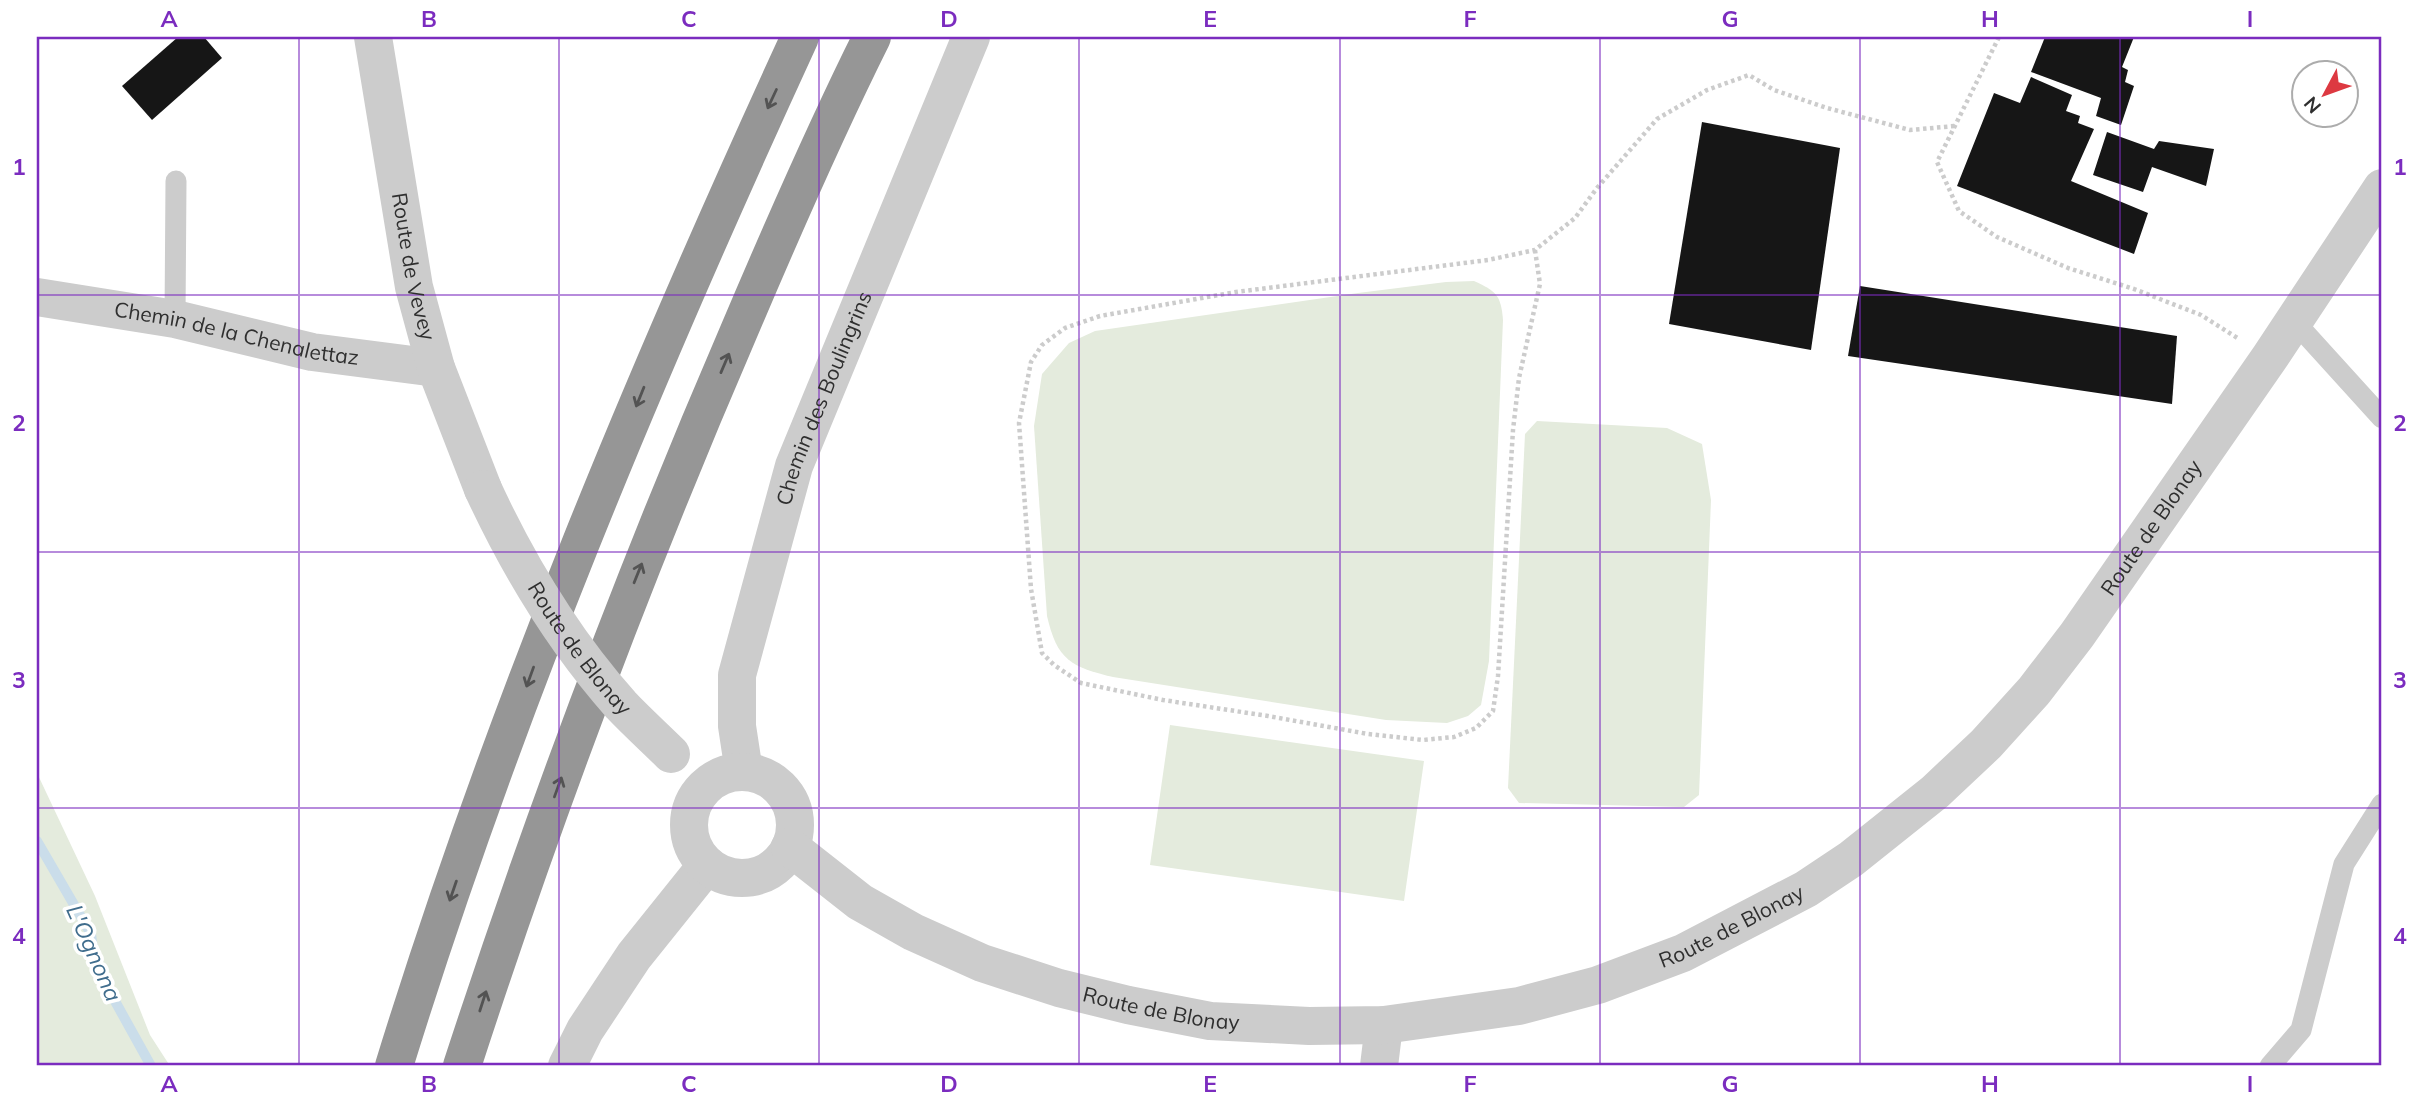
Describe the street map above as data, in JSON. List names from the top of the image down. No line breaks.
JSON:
{"streets":{"street":["Route de Vevey","Chemin de la Chenalettaz","Chemin des Boulingrins","Route de Blonay"]},"crossings":[["Route de Vevey","Chemin de la Chenalettaz"],["Route de Vevey","Route de Blonay"],["Chemin des Boulingrins","Route de Blonay"]],"water":["L'Ognona"],"north":"bottom left","grid":{"columns":["A","B","C","D","E","F","G","H","I"],"rows":["1","2","3","4"]}}
